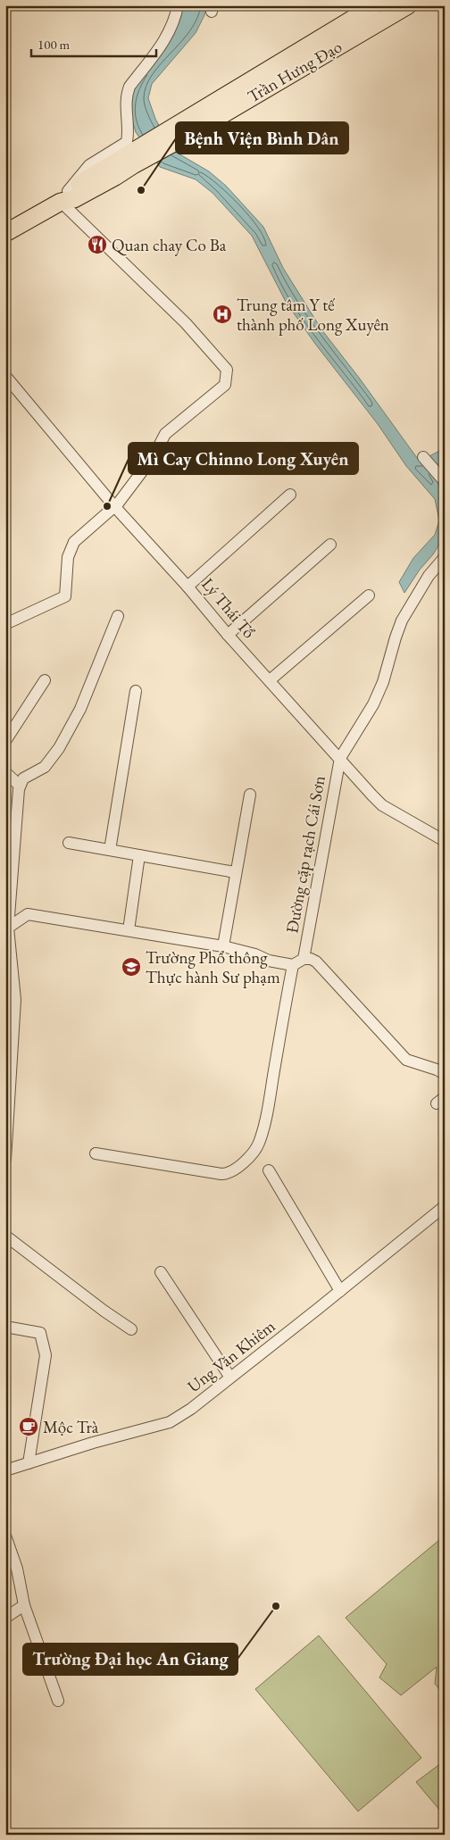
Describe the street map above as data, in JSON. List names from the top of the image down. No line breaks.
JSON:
{"streets":{"highway":["Trần Hưng Đạo"],"street":["Lý Thái Tổ","Đường cặp rạch Cái Sơn","Ung Văn Khiêm"]},"crossings":[["Lý Thái Tổ","Đường cặp rạch Cái Sơn"]],"places":{"other":["Bệnh Viện Bình Dân","Mì Cay Chinno Long Xuyên","Trường Đại học An Giang"],"restaurant":["Quan chay Co Ba"],"hospital":["Trung tâm Y tế thành phố Long Xuyên"],"school or university":["Trường Phổ thông Thực hành Sư phạm"],"cafe":["Mộc Trà"]},"scale_bar":"100 m"}
